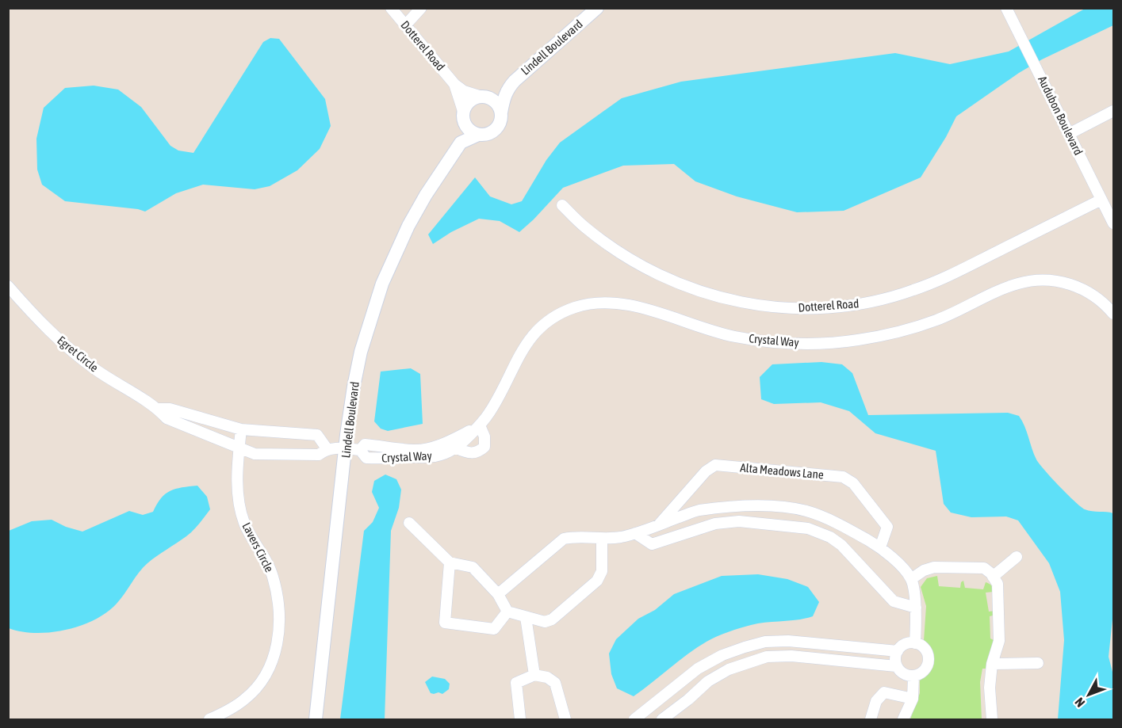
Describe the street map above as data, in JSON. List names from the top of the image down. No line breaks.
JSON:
{"streets":{"street":["Dotterel Road","Lindell Boulevard","Audubon Boulevard","Crystal Way","Egret Circle","Alta Meadows Lane","Lavers Circle"]},"crossings":[["Dotterel Road","Lindell Boulevard"],["Dotterel Road","Audubon Boulevard"],["Lindell Boulevard","Crystal Way"],["Lindell Boulevard","Egret Circle"],["Crystal Way","Egret Circle"],["Egret Circle","Lavers Circle"]],"north":"bottom left"}
